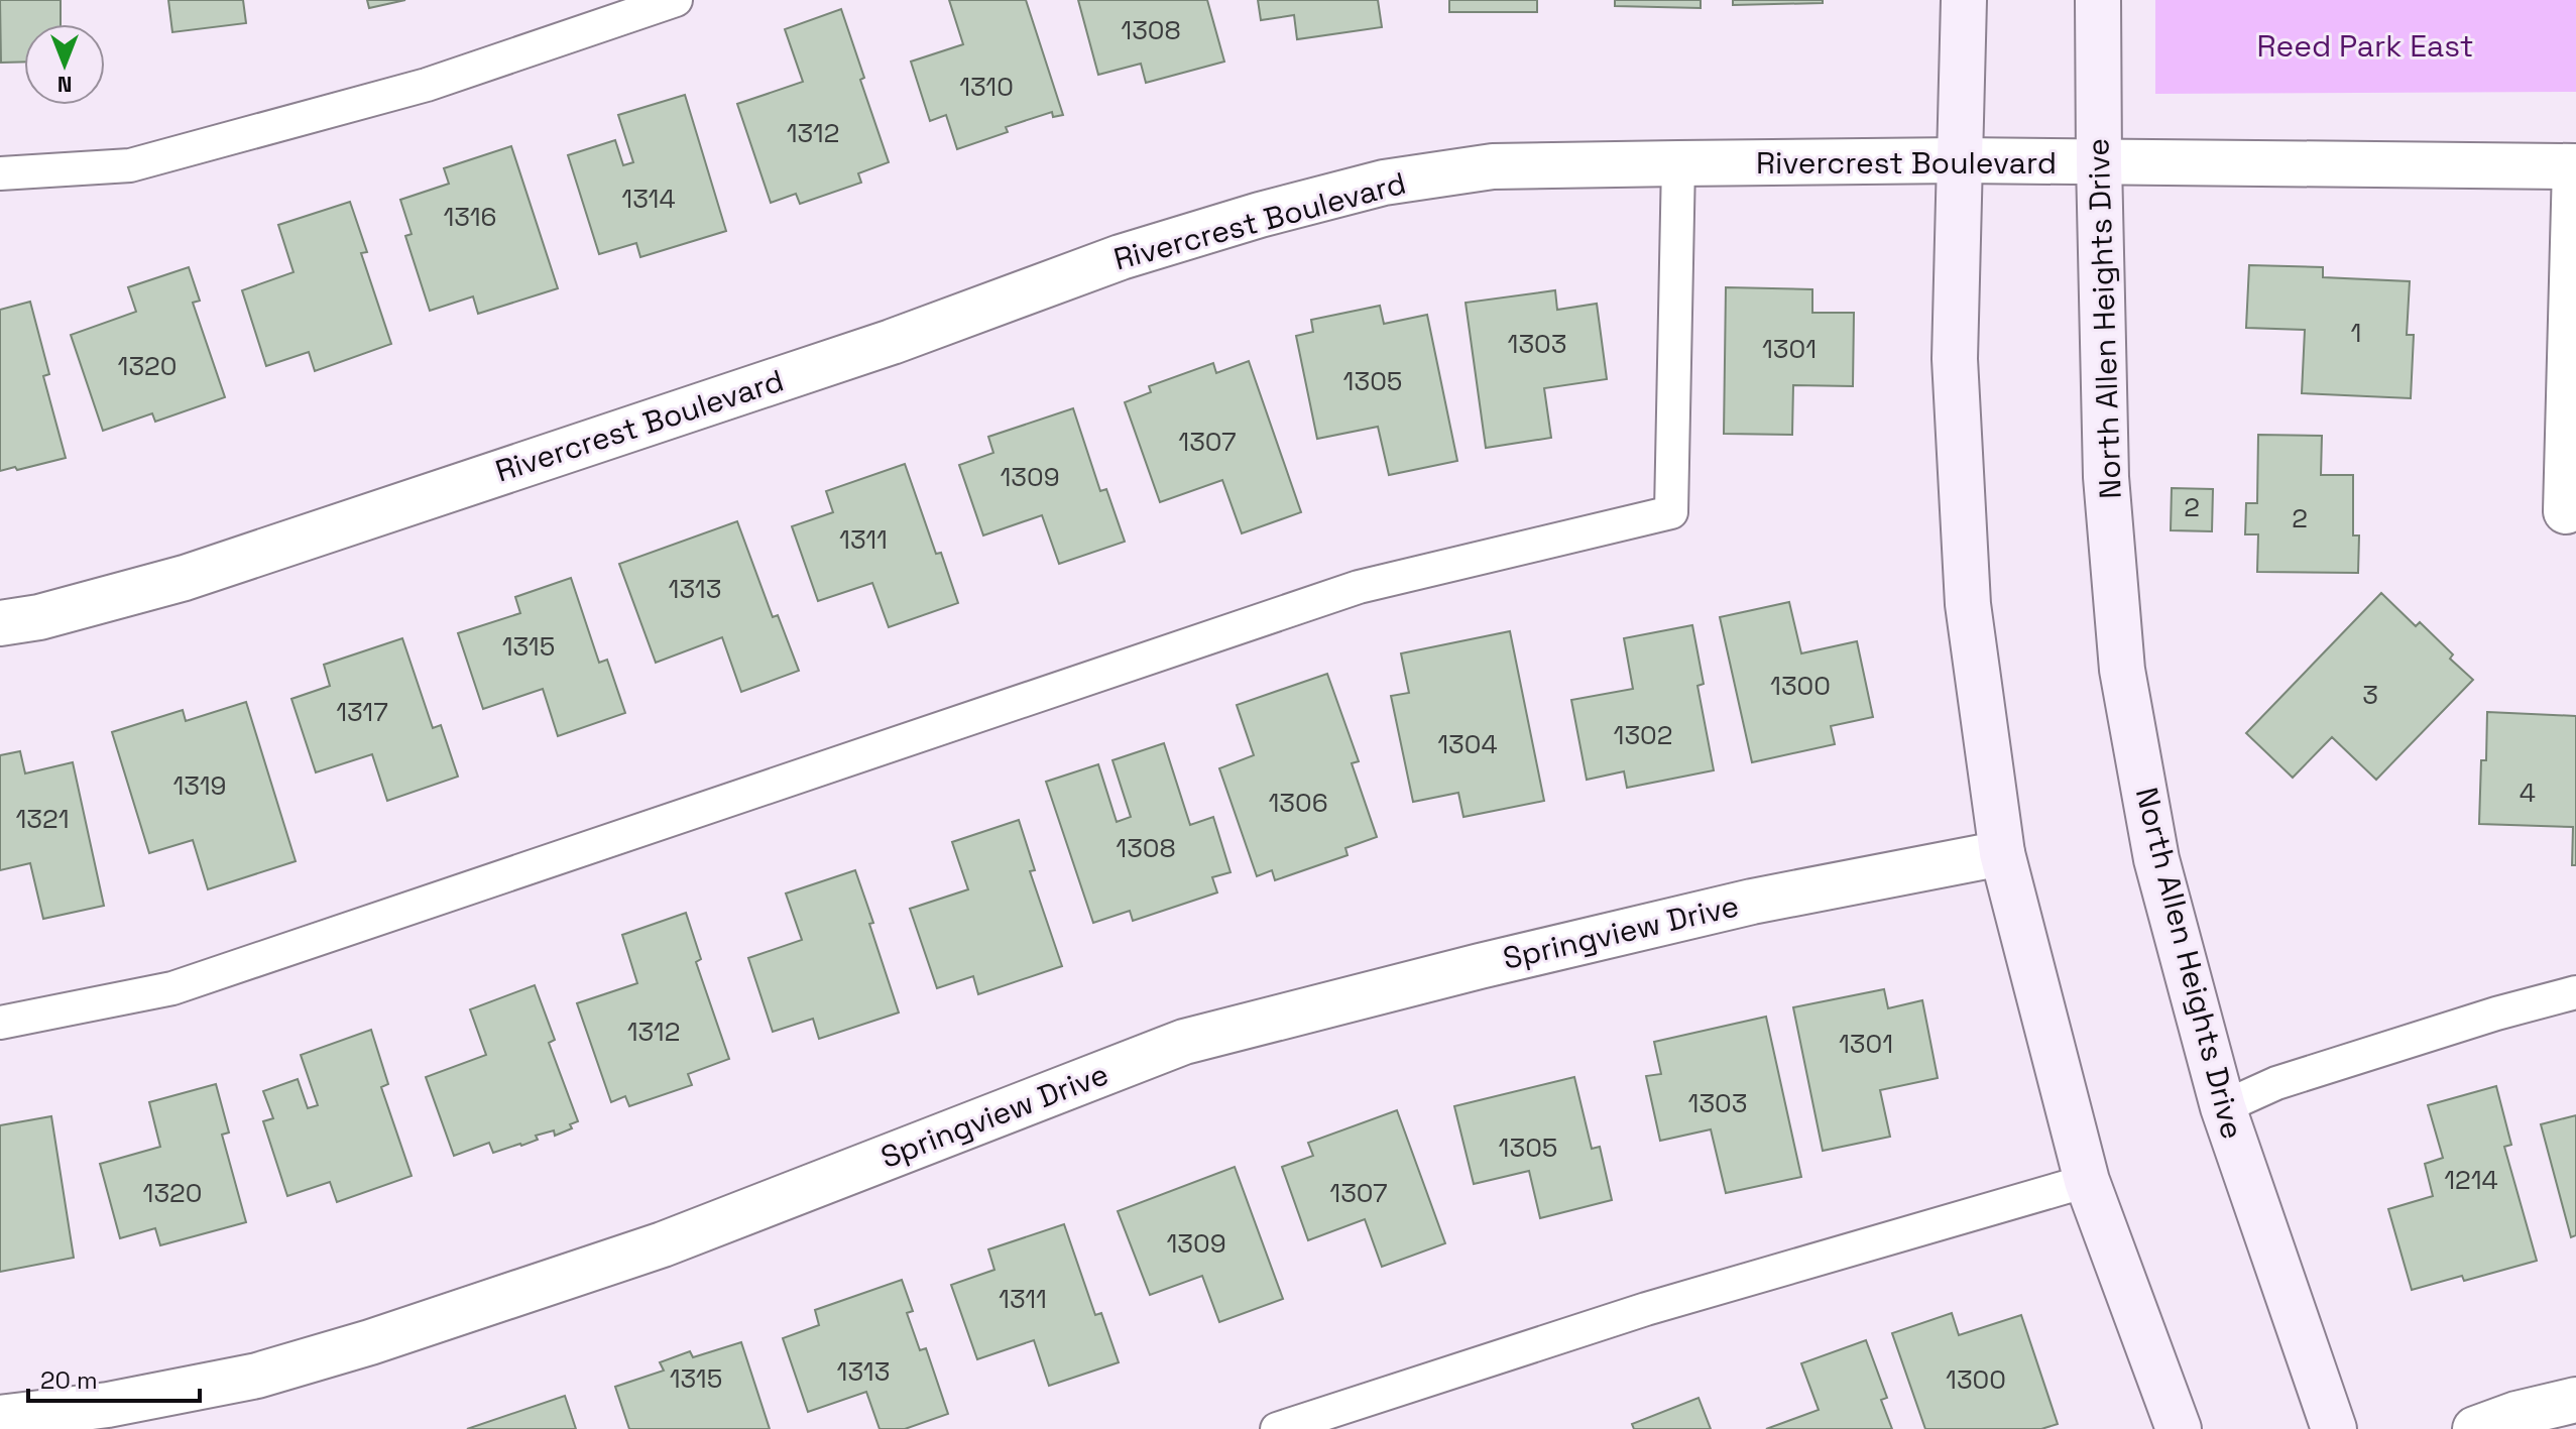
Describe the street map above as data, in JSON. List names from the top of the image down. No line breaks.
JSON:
{"streets":{"main road":["North Allen Heights Drive"],"street":["Rivercrest Boulevard","Springview Drive"]},"crossings":[["Rivercrest Boulevard","North Allen Heights Drive"]],"parks":["Reed Park East"],"house_numbers":["1308","1310","1312","1314","1316","1","1303","1301","1320","1305","1307","1309","2","2","1311","1313","1315","1300","3","1317","1302","1304","1319","4","1306","1321","1308","1312","1301","1303","1305","1214","1320","1307","1309","1311","1313","1315","1300"],"scale_bar":"20 m","north":"bottom"}
